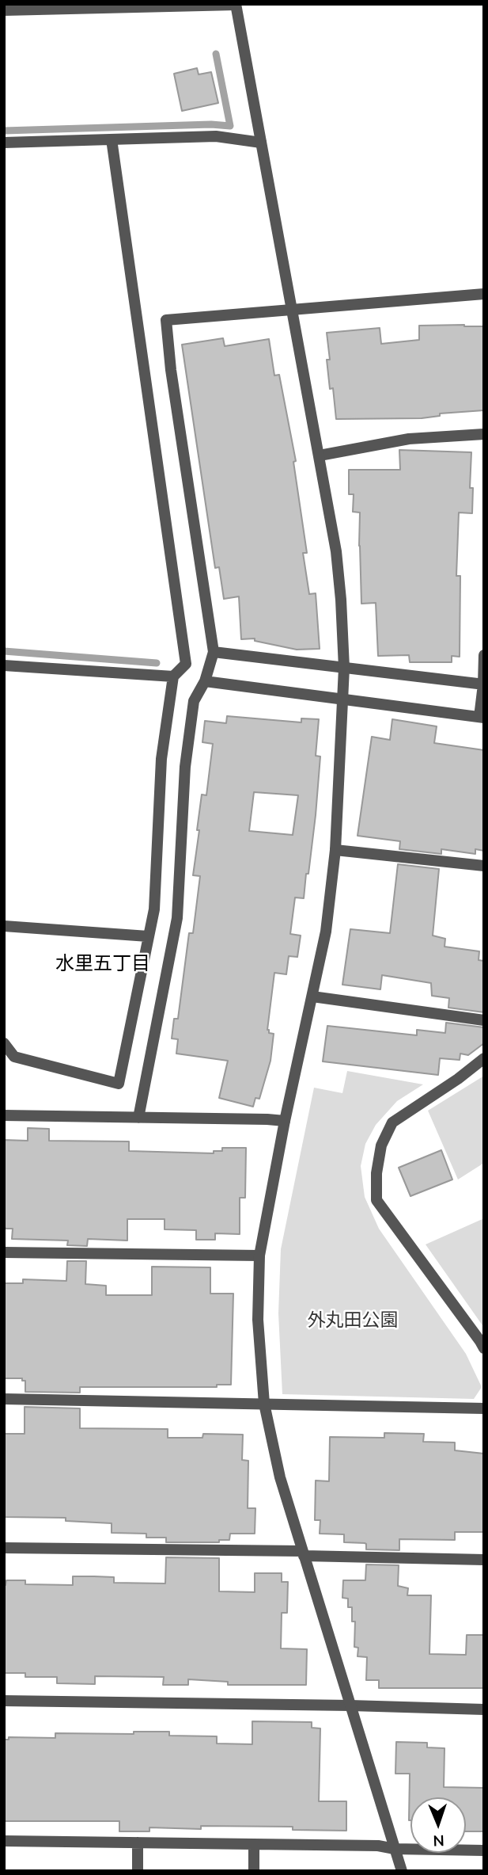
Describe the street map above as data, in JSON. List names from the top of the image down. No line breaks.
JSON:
{"districts":["水里五丁目"],"parks":["外丸田公園"],"north":"bottom"}
